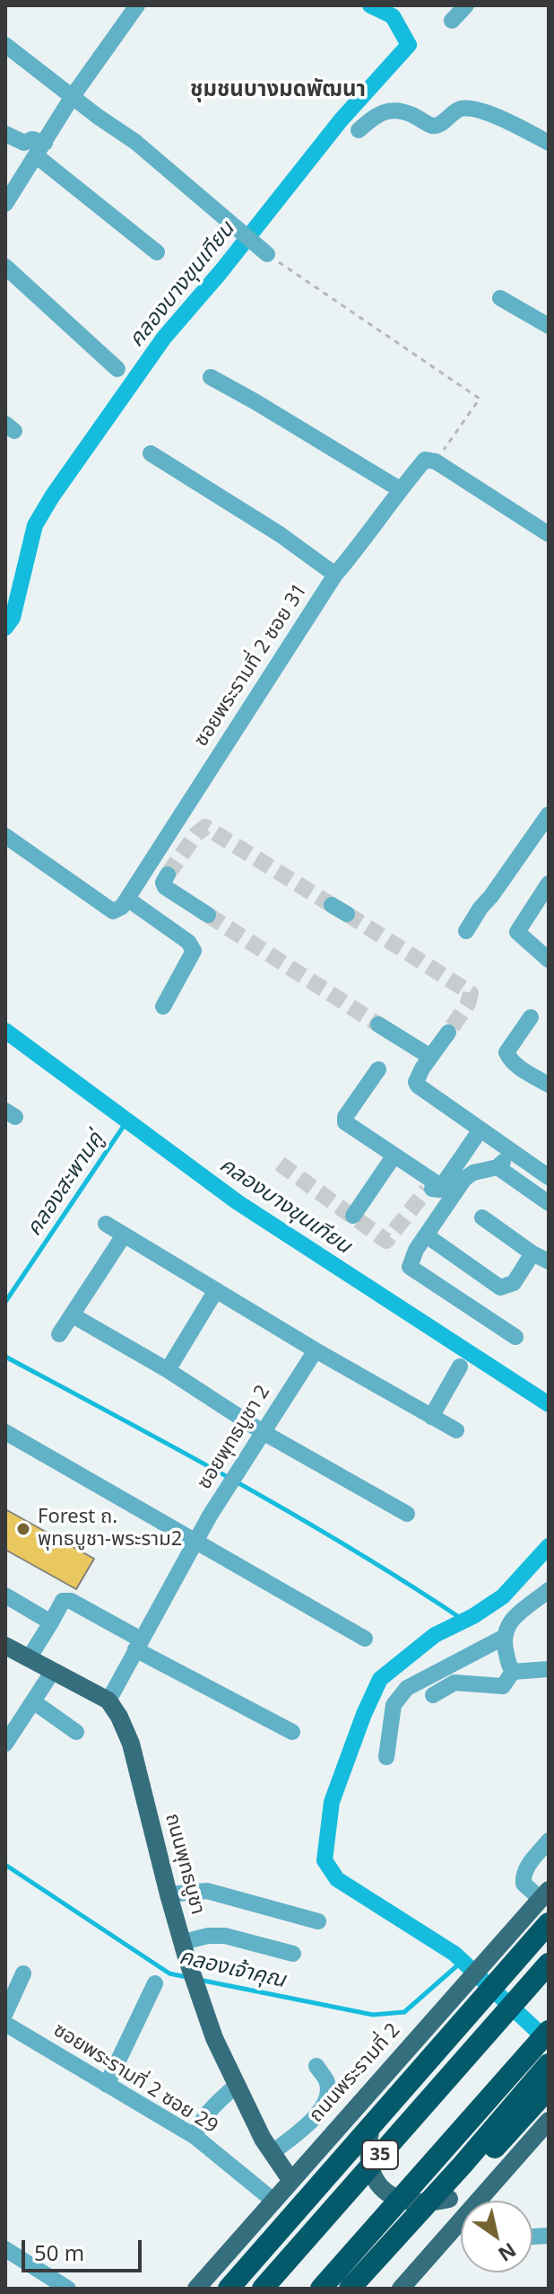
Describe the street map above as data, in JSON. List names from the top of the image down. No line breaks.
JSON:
{"streets":{"highway":["35"],"main road":["ถนนพุทธบูชา","ถนนพระรามที่ 2"],"street":["ซอยพระรามที่ 2 ซอย 31","ซอยพุทธบูชา 2","ซอยพระรามที่ 2 ซอย 29"]},"crossings":[["ซอยพุทธบูชา 2","ถนนพุทธบูชา"],["ถนนพุทธบูชา","ถนนพระรามที่ 2"],["ถนนพระรามที่ 2","ซอยพระรามที่ 2 ซอย 29"]],"districts":["ชุมชนบางมดพัฒนา"],"water":["คลองบางขุนเทียน","คลองสะพานคู่","คลองเจ้าคุณ"],"places":["Forest ถ. พุทธบูชา-พระราม2"],"scale_bar":"50 m","north":"bottom right"}
